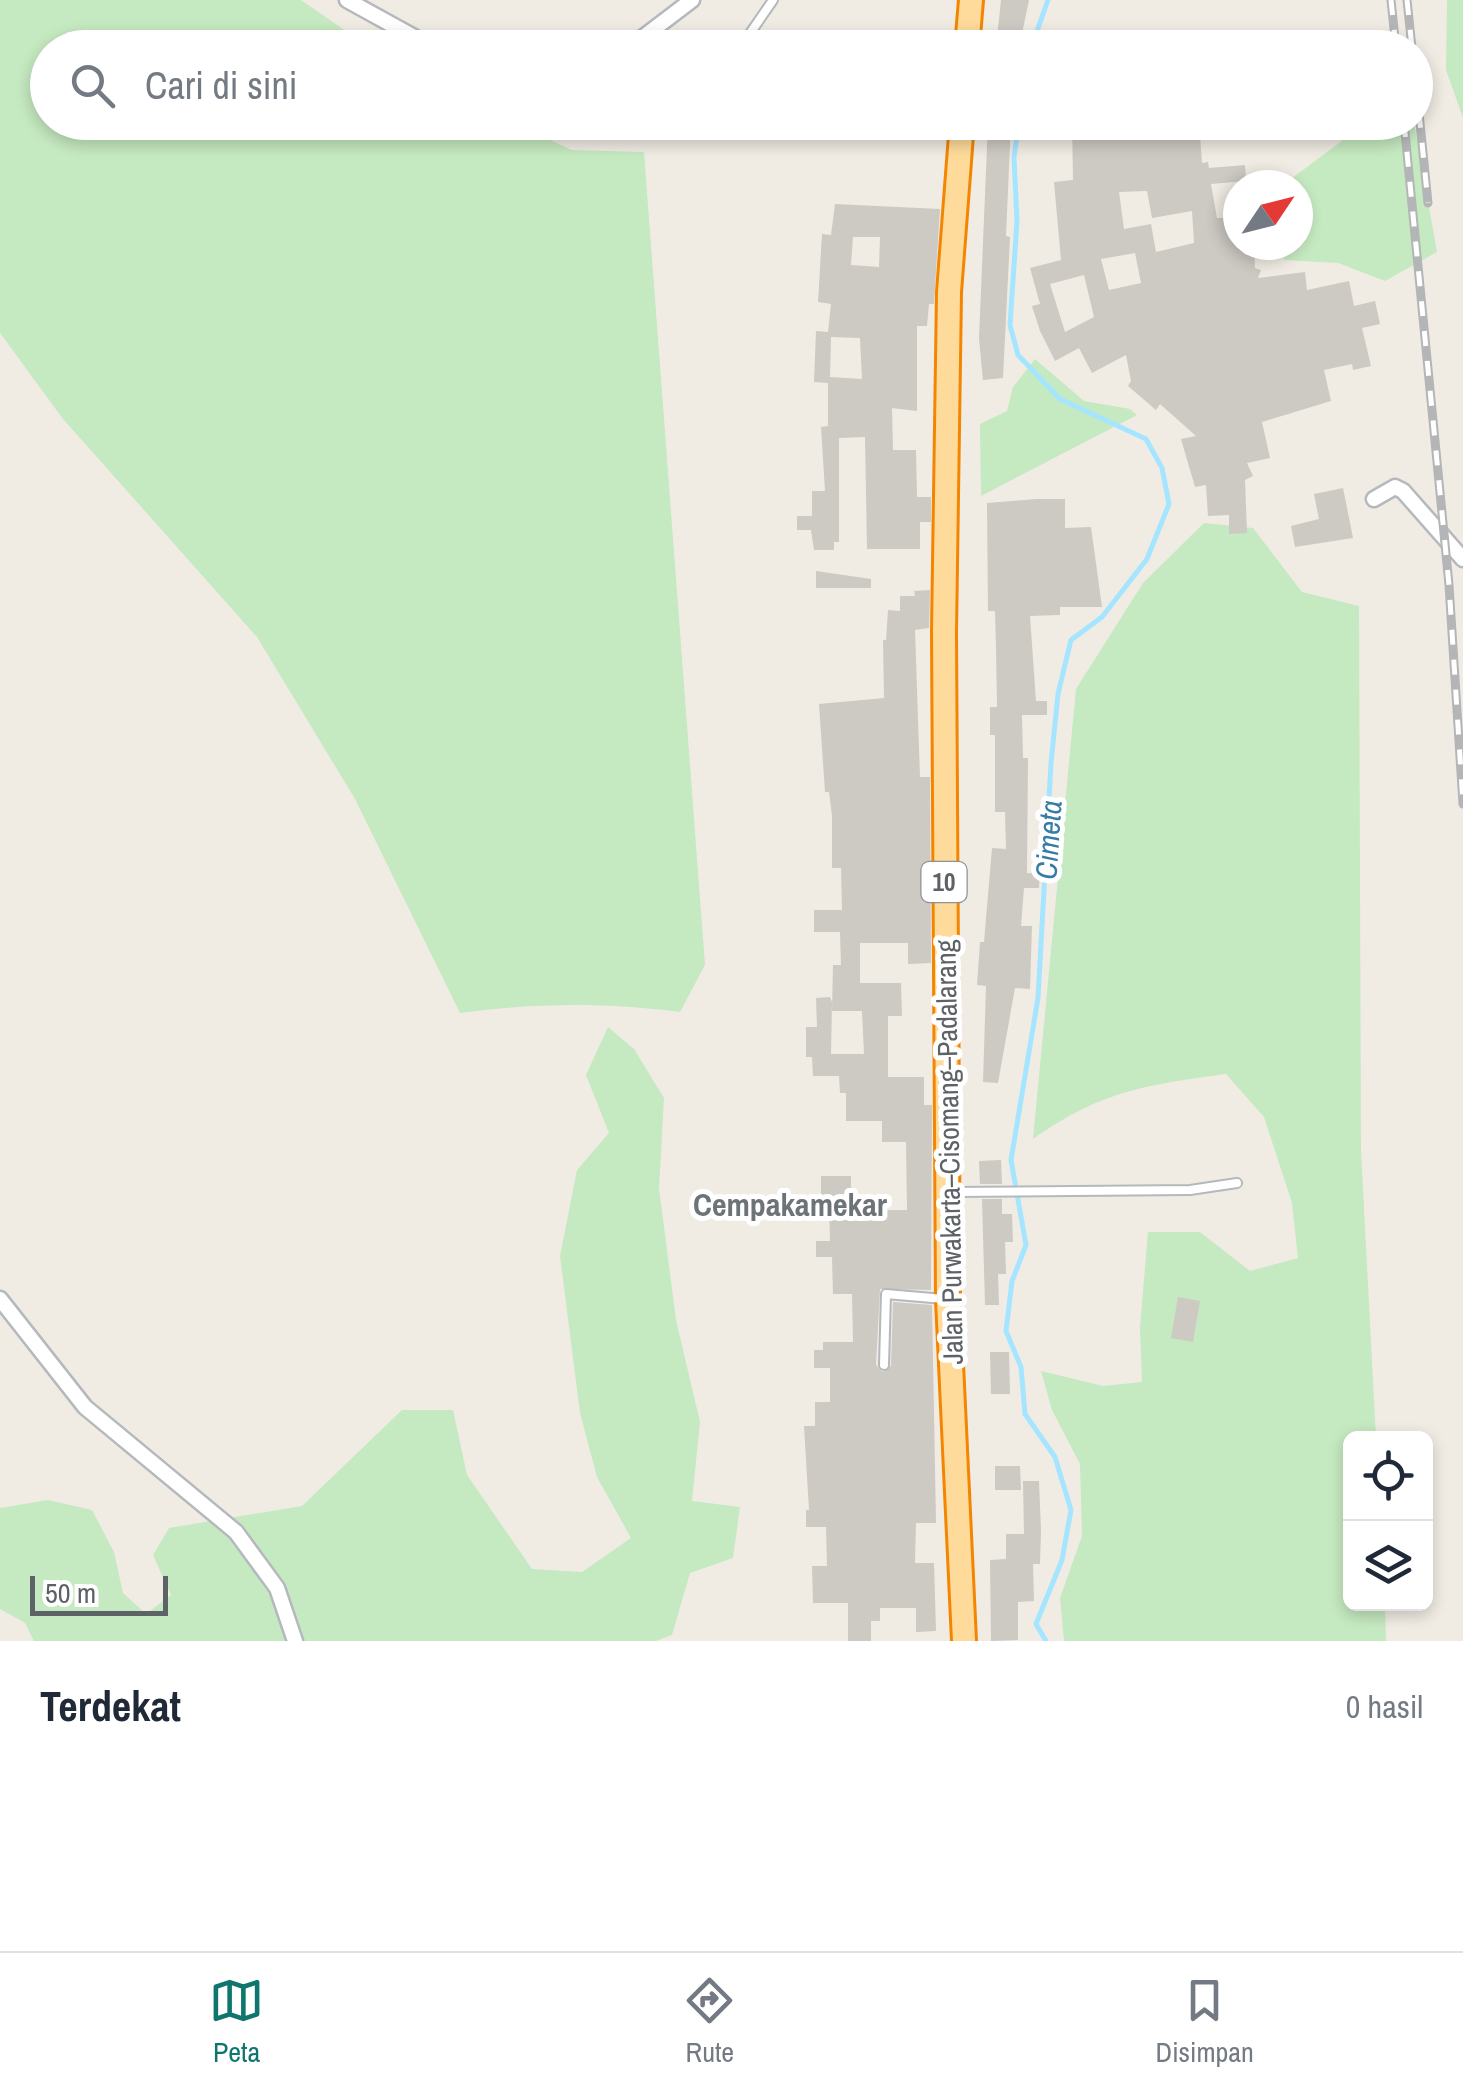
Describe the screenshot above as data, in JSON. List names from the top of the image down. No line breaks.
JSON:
{"streets":{"highway":["10","Jalan Purwakarta–Cisomang–Padalarang"]},"districts":["Cempakamekar"],"water":["Cimeta"],"scale_bar":"50 m","north":"top right","page":{"search":"Cari di sini","scale":"50 m","heading":["Terdekat","0 hasil"],"nav":["Peta","Rute","Disimpan"]}}
